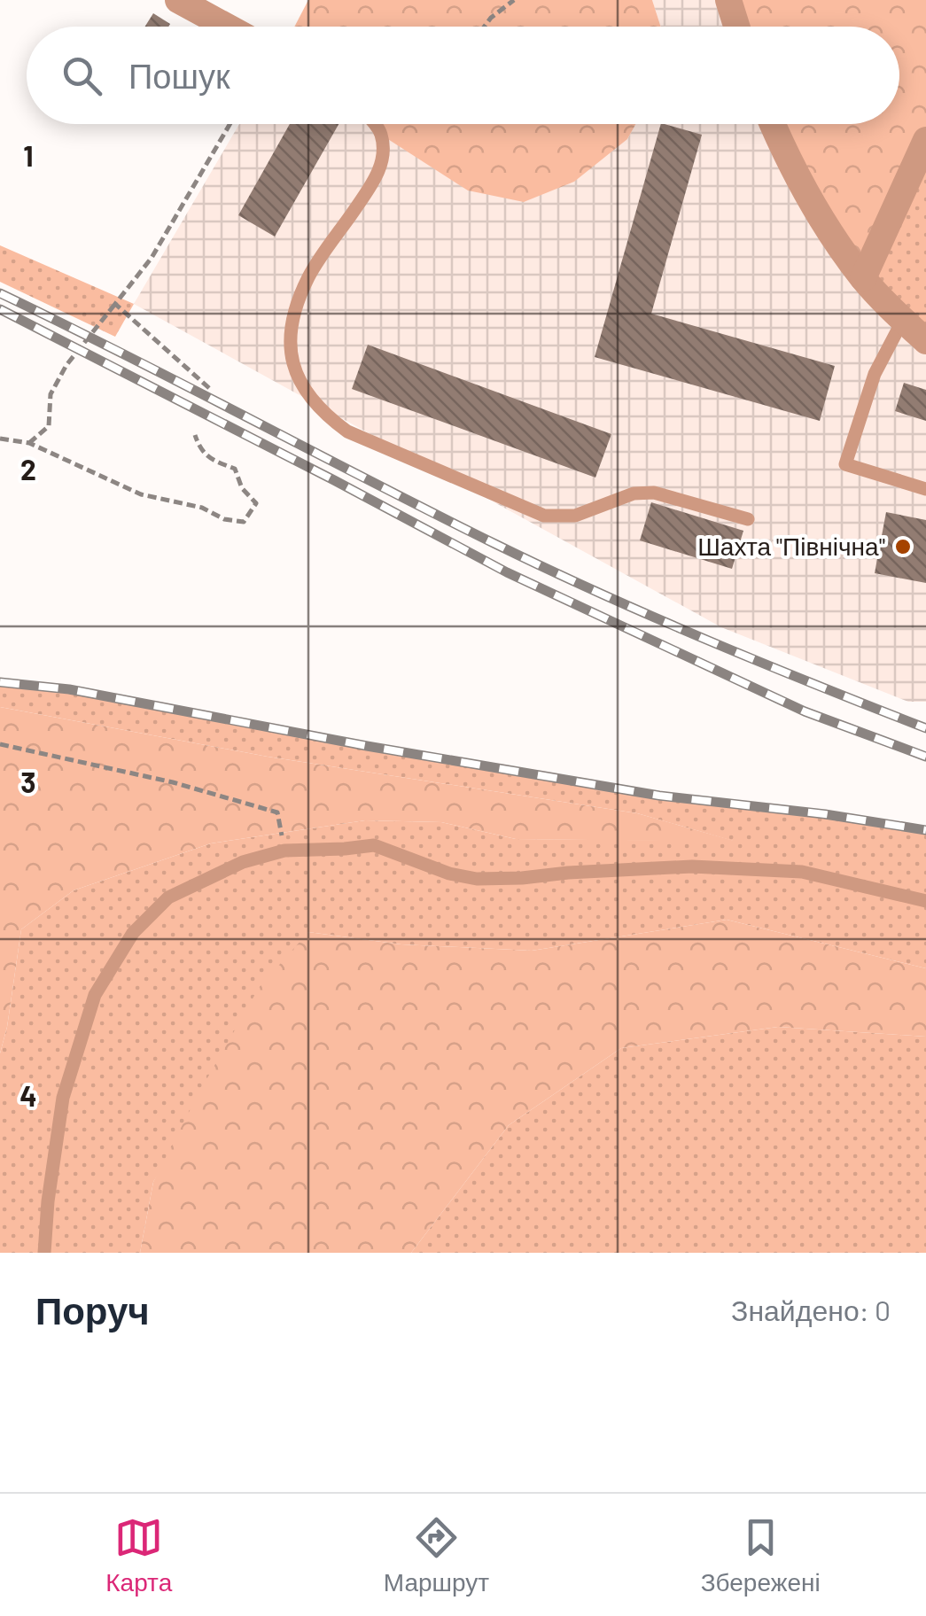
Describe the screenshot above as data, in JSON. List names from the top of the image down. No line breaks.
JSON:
{"places":["Шахта \"Північна\""],"page":{"search":"Пошук","heading":["Поруч","Знайдено: 0"],"nav":["Карта","Маршрут","Збережені"]},"grid":{"rows":["1","2","3","4"]}}
